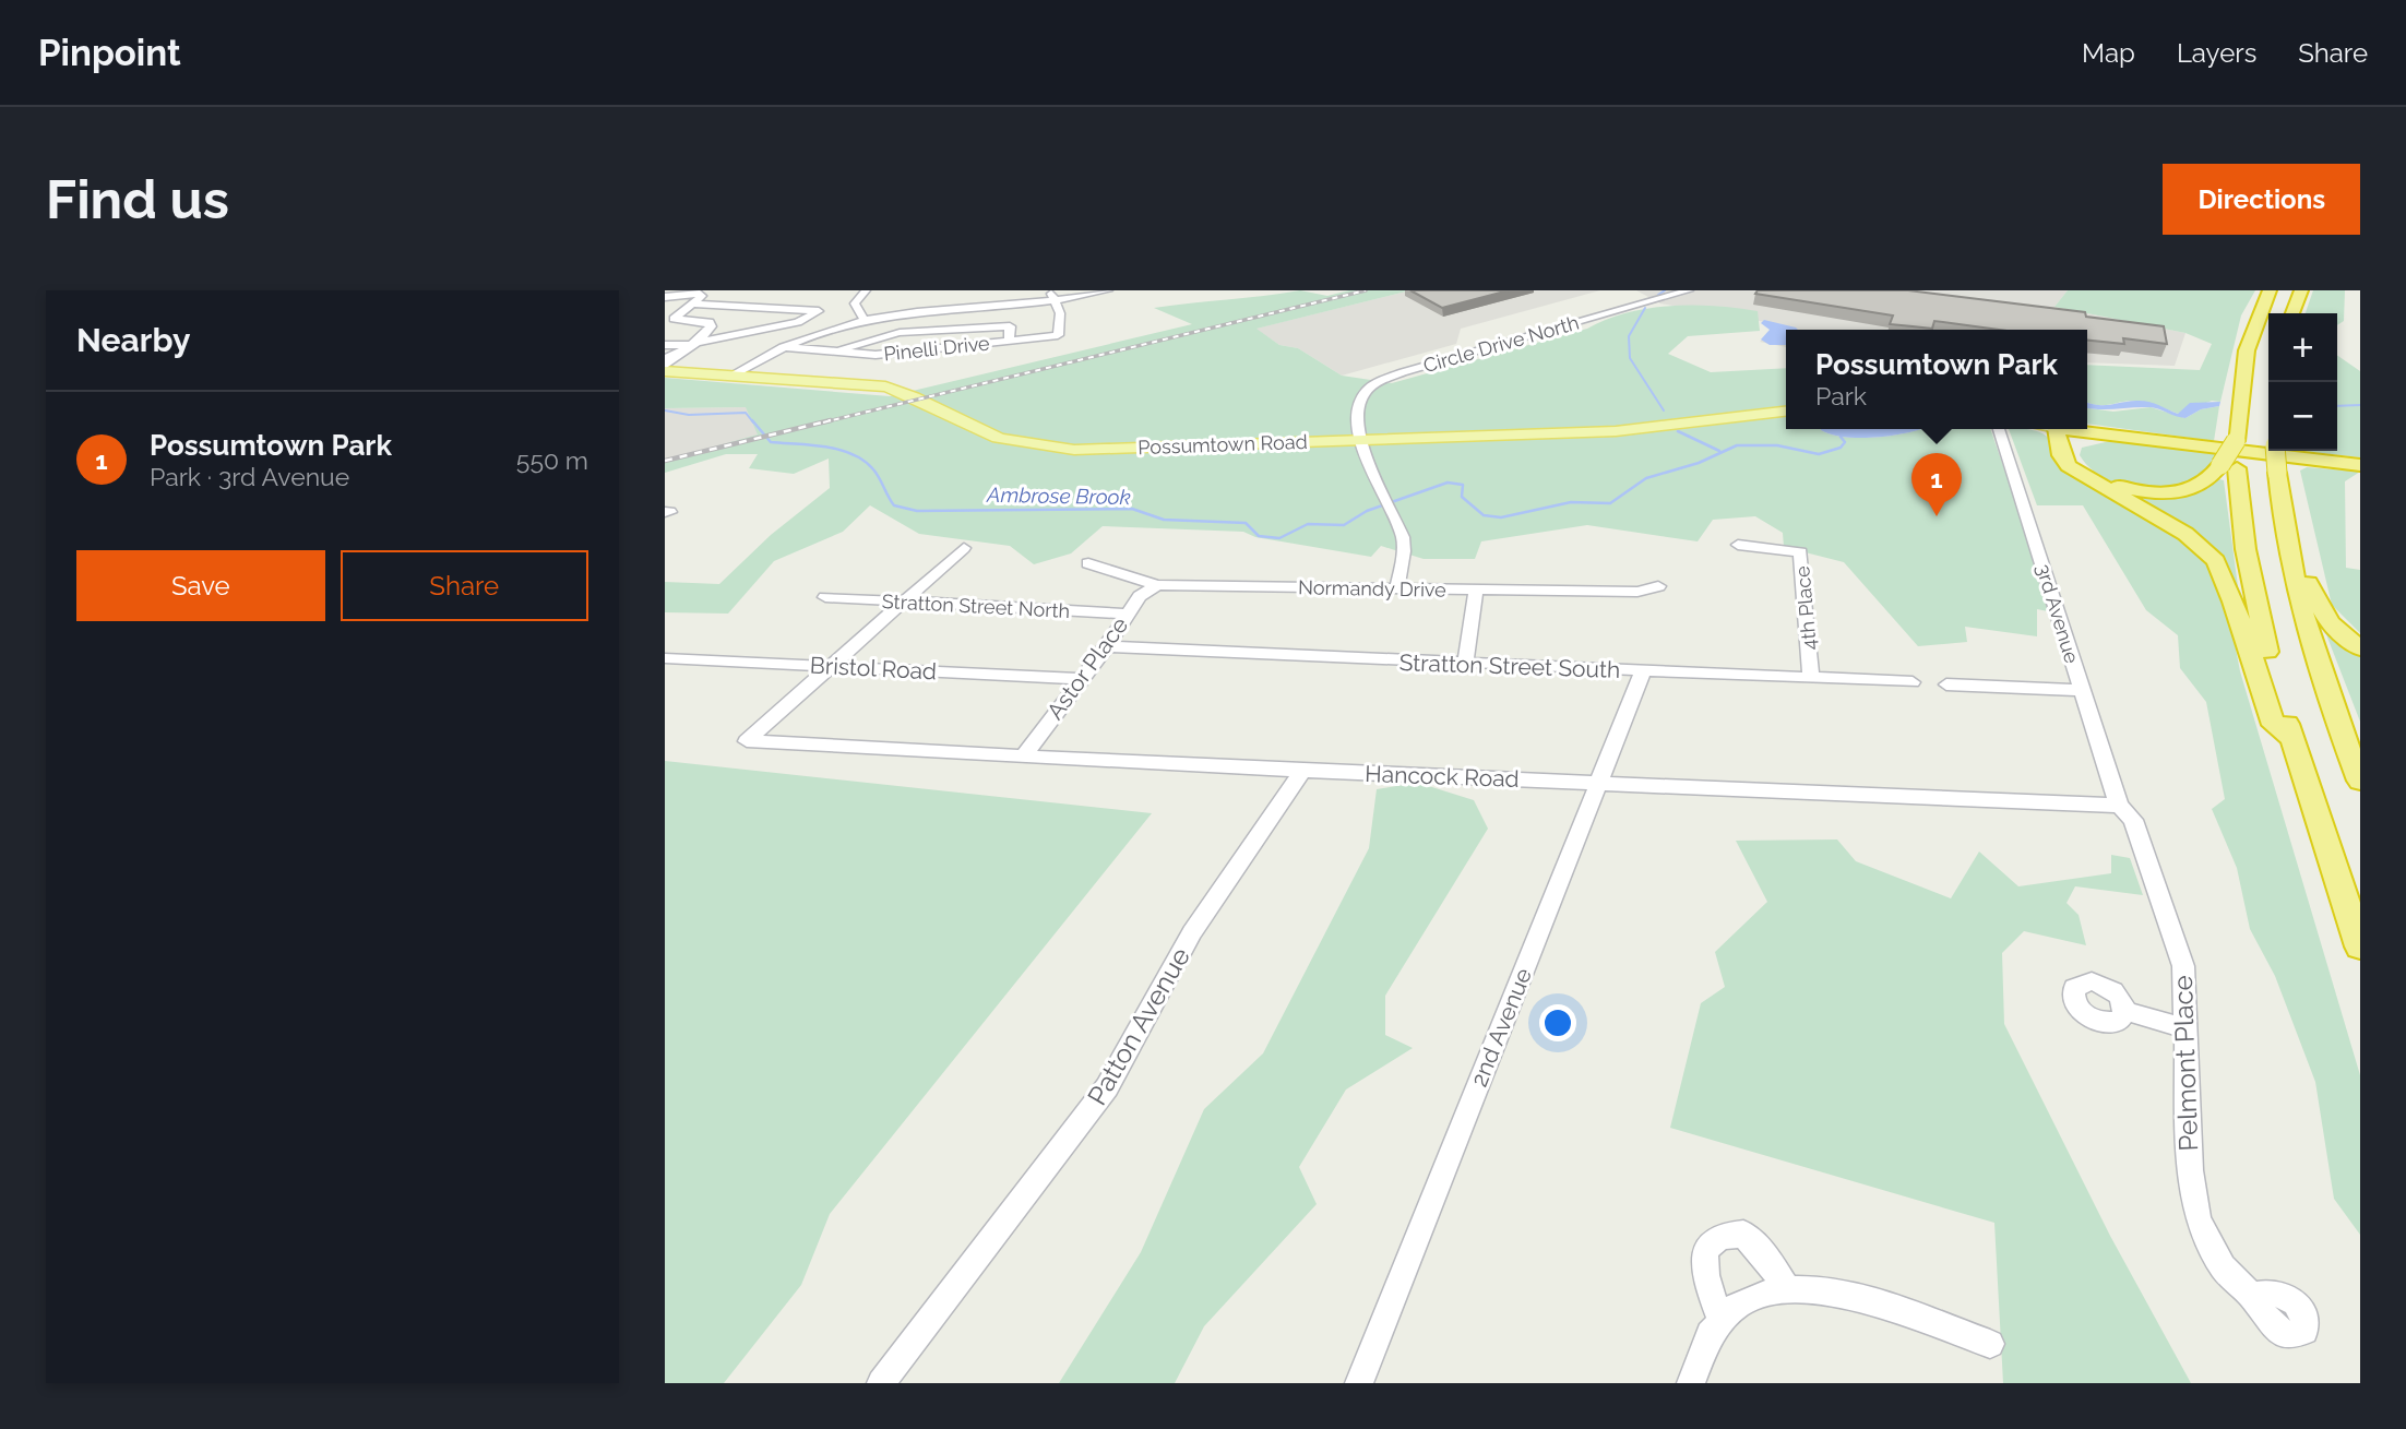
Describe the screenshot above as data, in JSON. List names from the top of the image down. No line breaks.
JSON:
{"streets":{"main road":["Possumtown Road"],"street":["Circle Drive North","Pinelli Drive","Normandy Drive","Stratton Street North","4th Place","3rd Avenue","Stratton Street South","Bristol Road","Astor Place","Hancock Road","Patton Avenue","2nd Avenue","Pelmont Place"]},"crossings":[["Circle Drive North","Possumtown Road"],["Normandy Drive","Astor Place"],["Stratton Street North","Astor Place"],["4th Place","Stratton Street South"],["3rd Avenue","Hancock Road"],["3rd Avenue","Pelmont Place"],["Stratton Street South","Astor Place"],["Stratton Street South","2nd Avenue"],["Bristol Road","Astor Place"],["Bristol Road","Hancock Road"],["Astor Place","Hancock Road"],["Hancock Road","Patton Avenue"],["Hancock Road","2nd Avenue"],["Hancock Road","Pelmont Place"]],"water":["Ambrose Brook"],"page":{"header":"Pinpoint","nav":["Map","Layers","Share"],"buttons":["Directions",["Save","Share"]],"title":"Find us","heading":"Nearby","map_buttons":["+","−"],"popup":["Possumtown Park","Park"],"list":[{"mark":"1","name":"Possumtown Park","note":"Park · 3rd Avenue","value":"550 m"}],"pins":"1"}}
